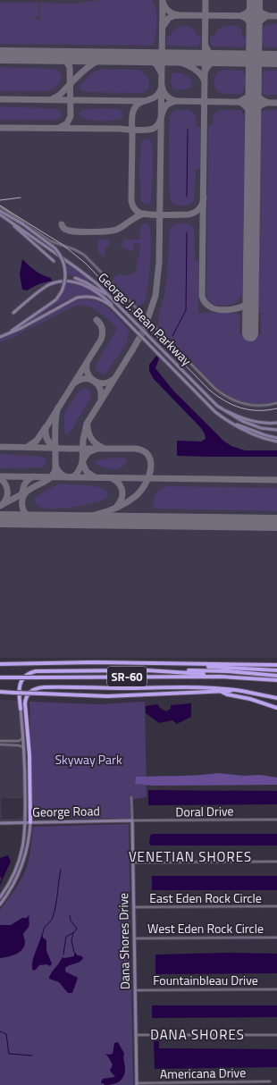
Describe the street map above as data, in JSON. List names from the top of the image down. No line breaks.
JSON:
{"streets":{"highway":["SR-60"],"street":["George J. Bean Parkway","George Road","Doral Drive","East Eden Rock Circle","West Eden Rock Circle","Dana Shores Drive","Fountainbleau Drive","Americana Drive"]},"crossings":[["George Road","Doral Drive"],["George Road","Dana Shores Drive"],["Doral Drive","Dana Shores Drive"],["East Eden Rock Circle","Dana Shores Drive"],["West Eden Rock Circle","Dana Shores Drive"],["Dana Shores Drive","Fountainbleau Drive"],["Dana Shores Drive","Americana Drive"]],"districts":["VENETIAN SHORES","DANA SHORES"],"parks":["Skyway Park"]}
